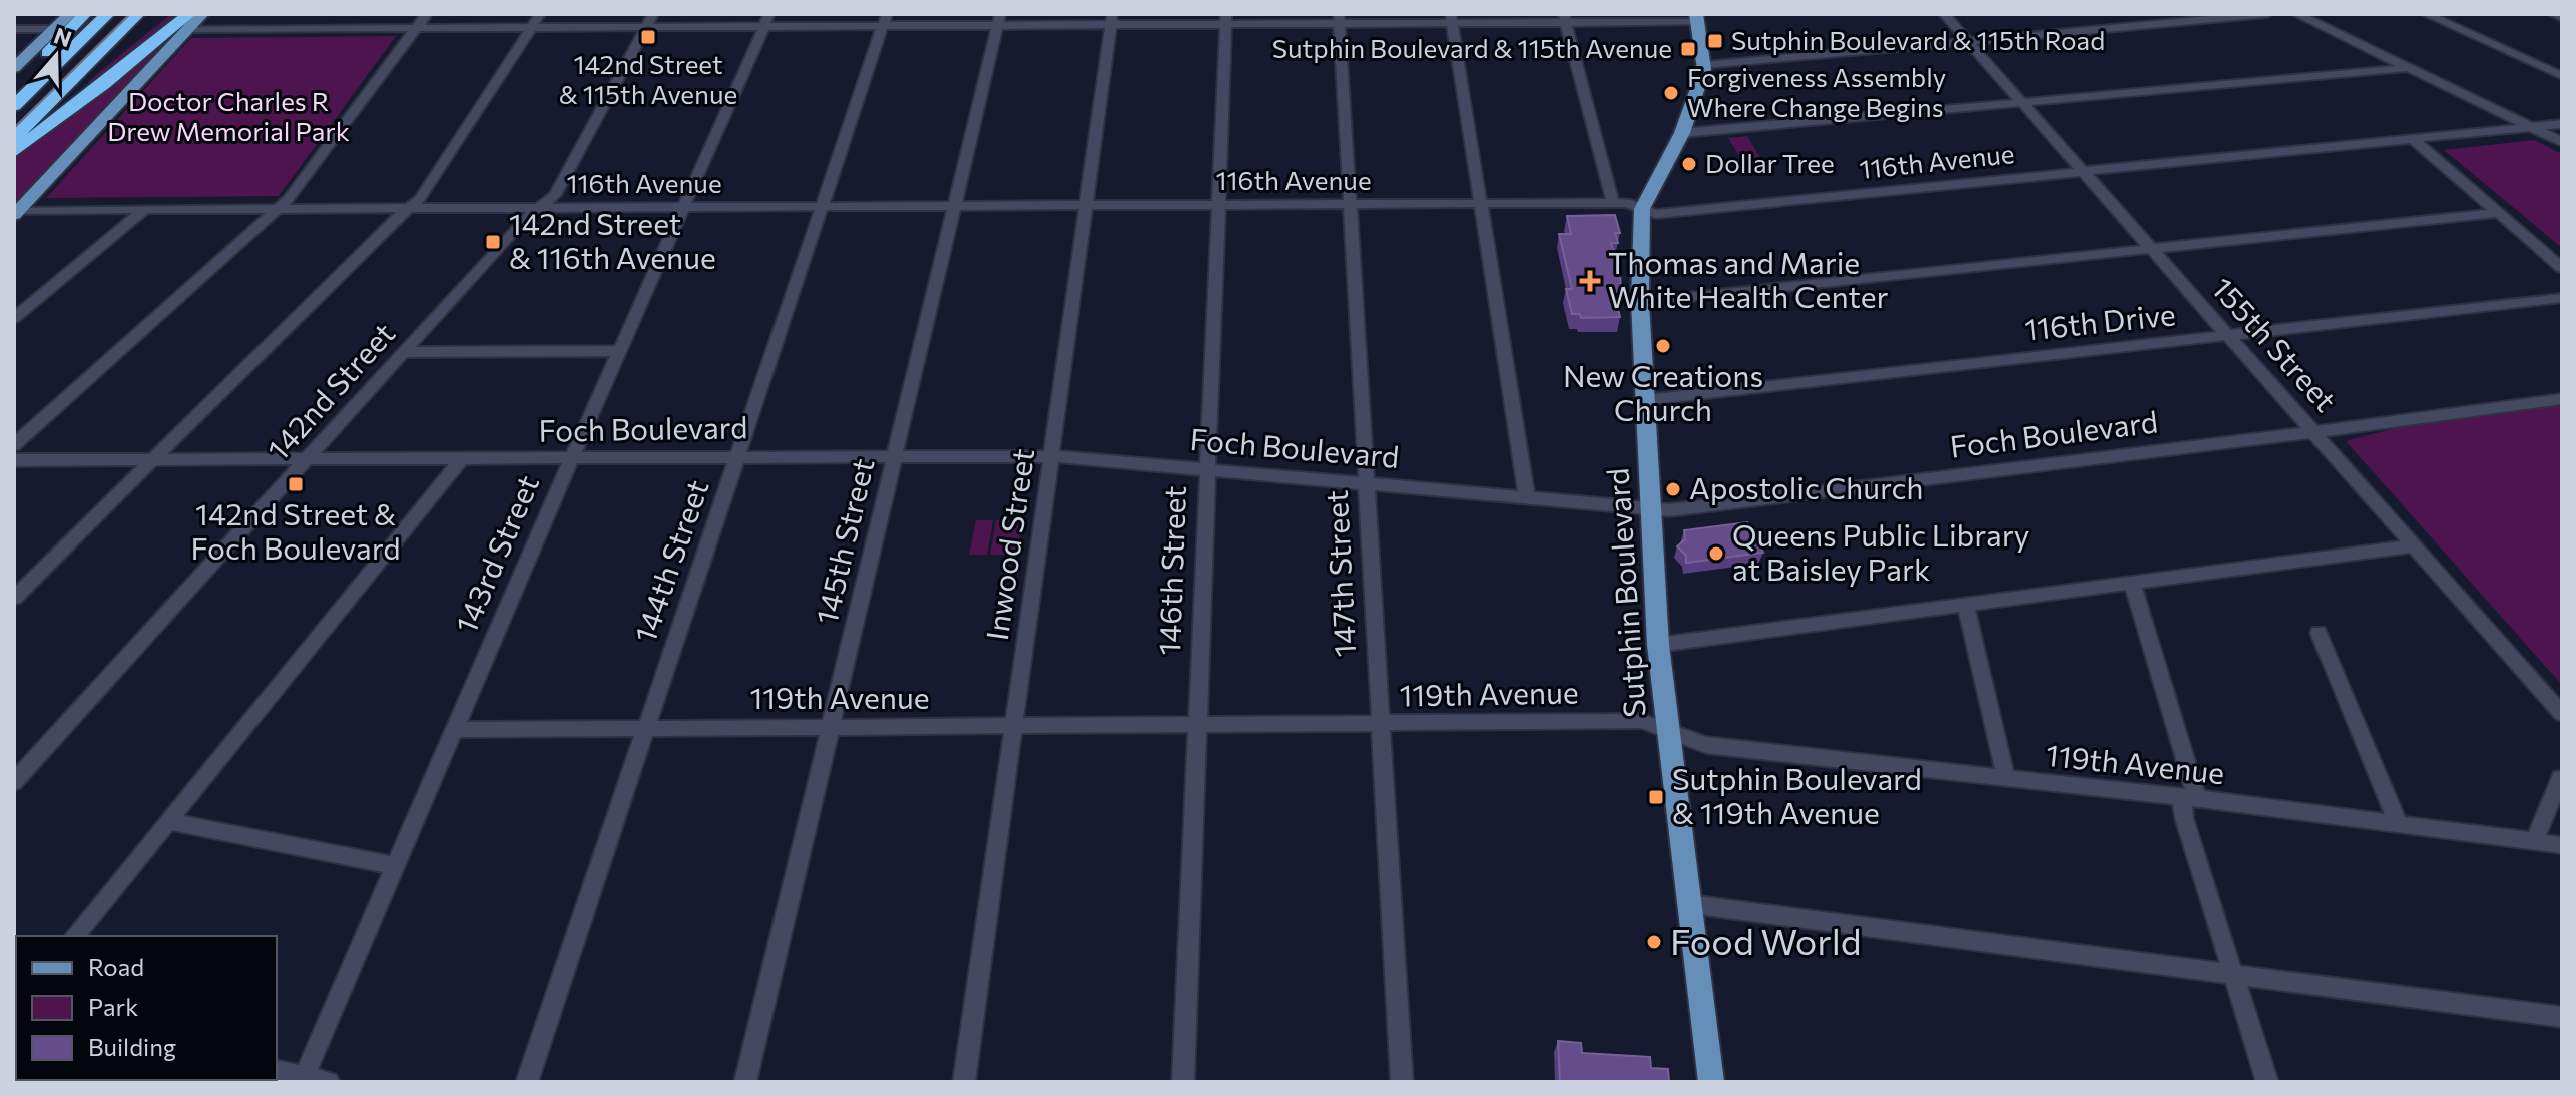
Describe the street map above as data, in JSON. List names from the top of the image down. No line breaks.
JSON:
{"streets":{"main road":["Sutphin Boulevard"],"street":["116th Avenue","116th Drive","155th Street","142nd Street","Foch Boulevard","145th Street","Inwood Street","143rd Street","144th Street","146th Street","147th Street","119th Avenue"]},"crossings":[["116th Avenue","155th Street"],["116th Avenue","142nd Street"],["116th Avenue","145th Street"],["116th Avenue","Inwood Street"],["116th Avenue","143rd Street"],["116th Avenue","144th Street"],["116th Avenue","146th Street"],["116th Avenue","147th Street"],["116th Avenue","Sutphin Boulevard"],["116th Drive","155th Street"],["116th Drive","Sutphin Boulevard"],["155th Street","Foch Boulevard"],["142nd Street","Foch Boulevard"],["Foch Boulevard","145th Street"],["Foch Boulevard","Inwood Street"],["Foch Boulevard","143rd Street"],["Foch Boulevard","144th Street"],["Foch Boulevard","146th Street"],["Foch Boulevard","147th Street"],["Foch Boulevard","Sutphin Boulevard"],["145th Street","119th Avenue"],["Inwood Street","119th Avenue"],["143rd Street","119th Avenue"],["144th Street","119th Avenue"],["146th Street","119th Avenue"],["147th Street","119th Avenue"],["Sutphin Boulevard","119th Avenue"]],"parks":["Doctor Charles R Drew Memorial Park"],"places":{"transit":["142nd Street & 115th Avenue","Sutphin Boulevard & 115th Road","Sutphin Boulevard & 115th Avenue","142nd Street & 116th Avenue","142nd Street & Foch Boulevard","Sutphin Boulevard & 119th Avenue"],"other":["Forgiveness Assembly Where Change Begins","Dollar Tree","New Creations Church","Apostolic Church","Queens Public Library at Baisley Park","Food World"],"health":["Thomas and Marie White Health Center"]},"legend":["Road","Park","Building"],"north":"top"}
